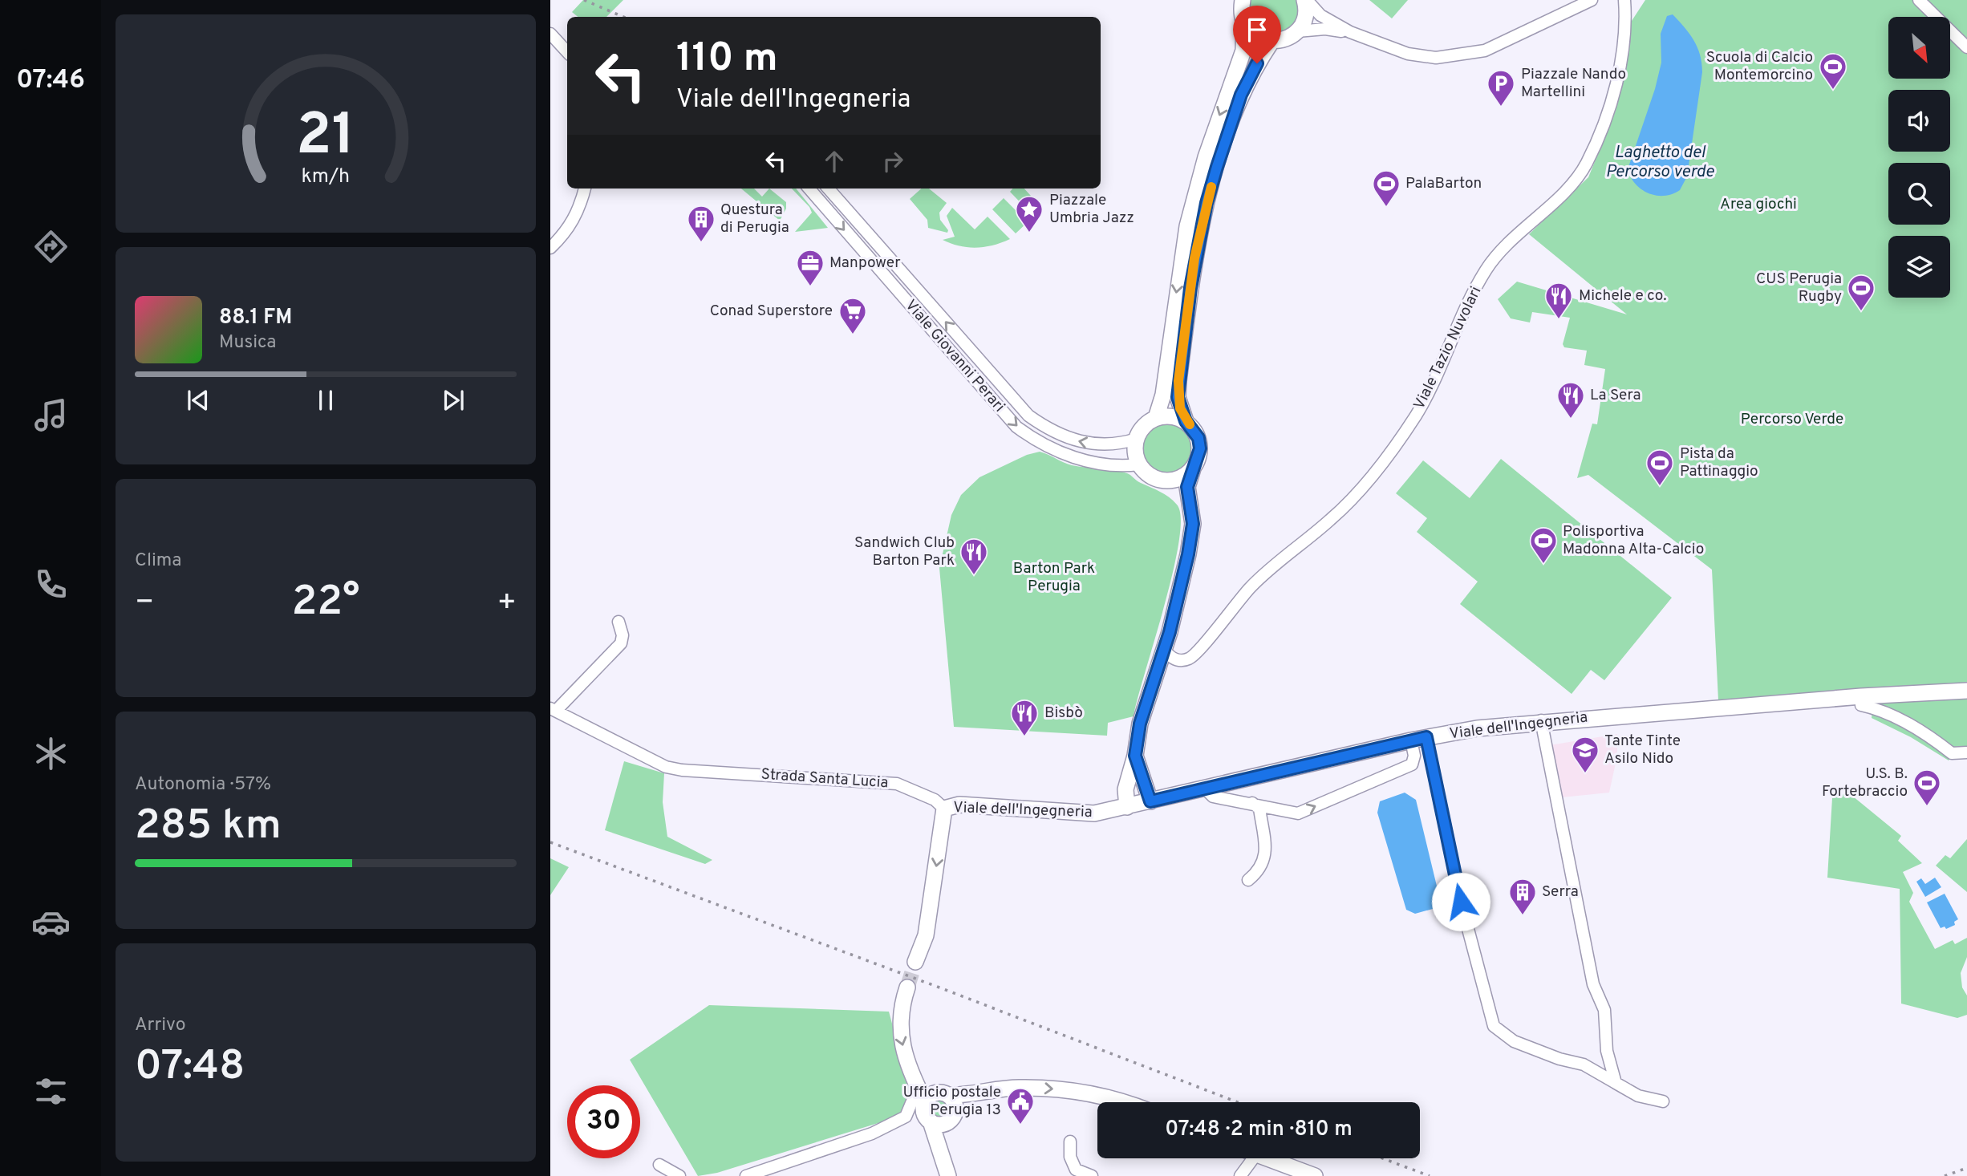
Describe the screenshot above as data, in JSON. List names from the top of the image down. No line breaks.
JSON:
{"streets":{"street":["Viale Tazio Nuvolari","Viale Giovanni Perari","Viale dell'Ingegneria","Strada Santa Lucia"]},"crossings":[["Viale dell'Ingegneria","Strada Santa Lucia"]],"water":["Laghetto del Percorso verde"],"parks":["Area giochi","Percorso Verde","Barton Park Perugia"],"places":{"sports":["Scuola di Calcio Montemorcino","PalaBarton","CUS Perugia Rugby","Pista da Pattinaggio","Polisportiva Madonna Alta-Calcio","U.S. B. Fortebraccio"],"parking":["Piazzale Nando Martellini"],"place":["Piazzale Umbria Jazz"],"building":["Questura di Perugia","Serra"],"office":["Manpower"],"restaurant":["Michele e co.","La Sera","Sandwich Club Barton Park","Bisbò"],"supermarket":["Conad Superstore"],"school or university":["Tante Tinte Asilo Nido"],"public building":["Ufficio postale Perugia 13"]},"north":"bottom right","page":{"tabs":"07:46","turn":["110 m","Viale dell'Ingegneria"],"song":["88.1 FM","Musica"],"tile":["Clima",["Autonomia · 57%","285 km"],["Arrivo","07:48"]],"heat":["−","22°","+"],"limit":"30","trip":"07:48 · 2 min · 810 m","gauge":["21","km/h"]}}
